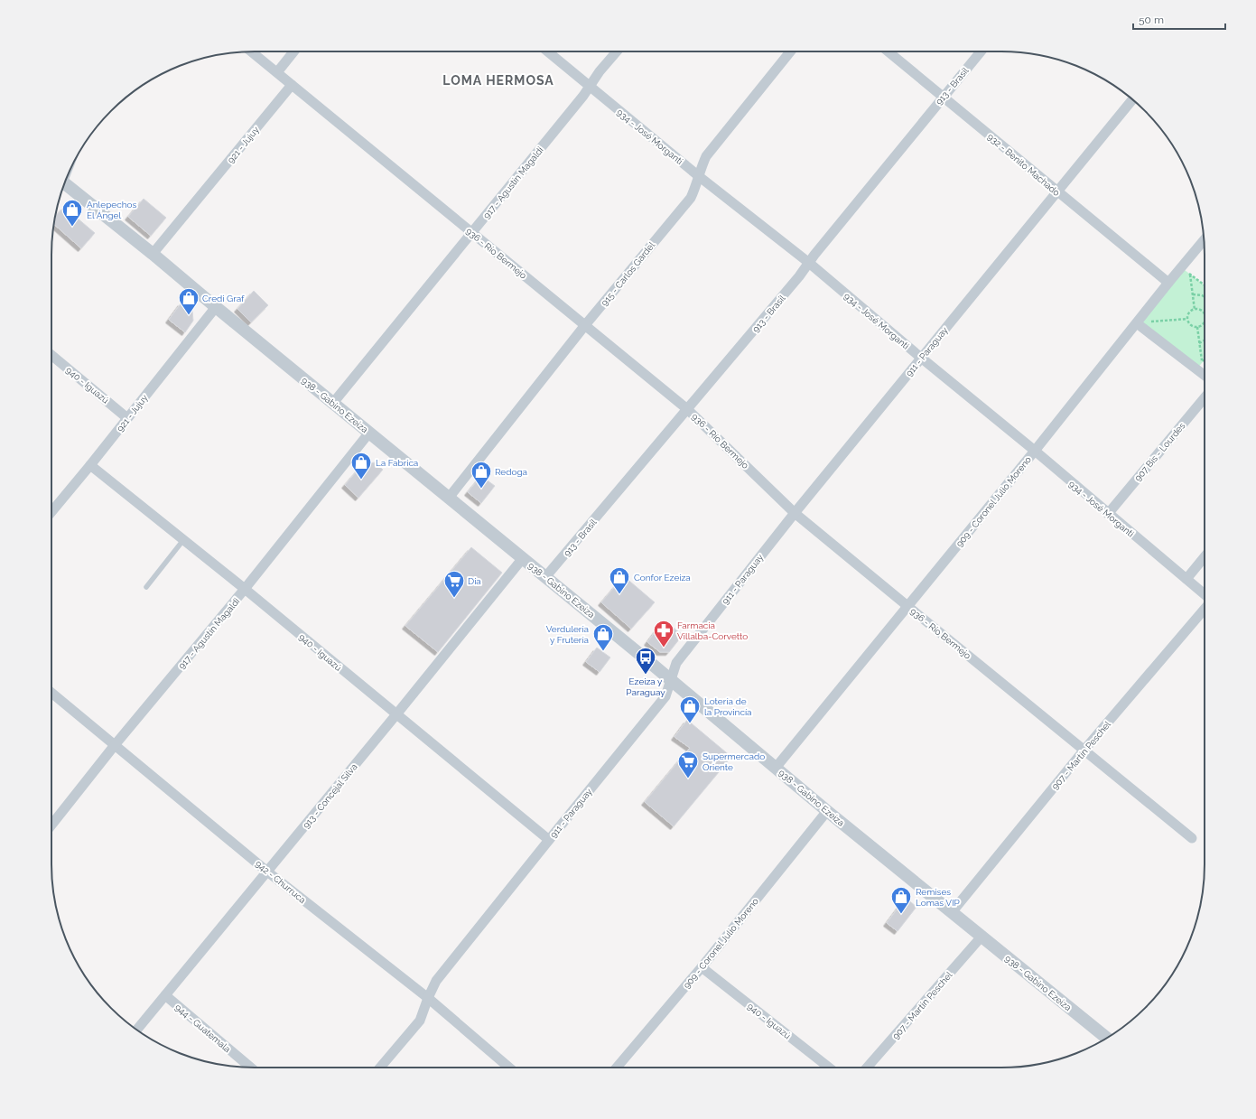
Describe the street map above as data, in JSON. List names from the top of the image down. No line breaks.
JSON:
{"streets":{"street":["913 - Brasil","934 - José Morganti","921 - Jujuy","932 - Benito Machado","917 - Agustín Magaldi","936 - Río Bermejo","915 - Carlos Gardel","911 - Paraguay","940 - Iguazú","938 - Gabino Ezeiza","907 Bis - Lourdes","909 - Coronel Julio Moreno","907 - Martín Peschel","913 - Concejal Silva","942 - Churruca","944 - Guatemala"]},"crossings":[["913 - Brasil","934 - José Morganti"],["913 - Brasil","932 - Benito Machado"],["913 - Brasil","936 - Río Bermejo"],["913 - Brasil","938 - Gabino Ezeiza"],["934 - José Morganti","917 - Agustín Magaldi"],["934 - José Morganti","915 - Carlos Gardel"],["934 - José Morganti","911 - Paraguay"],["934 - José Morganti","907 Bis - Lourdes"],["934 - José Morganti","909 - Coronel Julio Moreno"],["921 - Jujuy","936 - Río Bermejo"],["921 - Jujuy","940 - Iguazú"],["921 - Jujuy","938 - Gabino Ezeiza"],["932 - Benito Machado","911 - Paraguay"],["932 - Benito Machado","909 - Coronel Julio Moreno"],["917 - Agustín Magaldi","936 - Río Bermejo"],["917 - Agustín Magaldi","940 - Iguazú"],["917 - Agustín Magaldi","938 - Gabino Ezeiza"],["917 - Agustín Magaldi","942 - Churruca"],["936 - Río Bermejo","915 - Carlos Gardel"],["936 - Río Bermejo","911 - Paraguay"],["936 - Río Bermejo","909 - Coronel Julio Moreno"],["936 - Río Bermejo","907 - Martín Peschel"],["915 - Carlos Gardel","938 - Gabino Ezeiza"],["911 - Paraguay","940 - Iguazú"],["911 - Paraguay","938 - Gabino Ezeiza"],["911 - Paraguay","942 - Churruca"],["940 - Iguazú","909 - Coronel Julio Moreno"],["940 - Iguazú","913 - Concejal Silva"],["938 - Gabino Ezeiza","909 - Coronel Julio Moreno"],["938 - Gabino Ezeiza","907 - Martín Peschel"],["938 - Gabino Ezeiza","913 - Concejal Silva"],["913 - Concejal Silva","942 - Churruca"],["913 - Concejal Silva","944 - Guatemala"]],"districts":["LOMA HERMOSA"],"places":{"shop":["Anlepechos El Ángel","Credi Graf","La Fabrica","Redoga","Confor Ezeiza","Verdulería y Frutería","Lotería de la Provincía","Remises Lomas VIP"],"supermarket":["Dia","Supermercado Oriente"],"pharmacy":["Farmacia Villalba-Corvetto"],"bus stop":["Ezeiza y Paraguay"]},"scale_bar":"50 m"}
